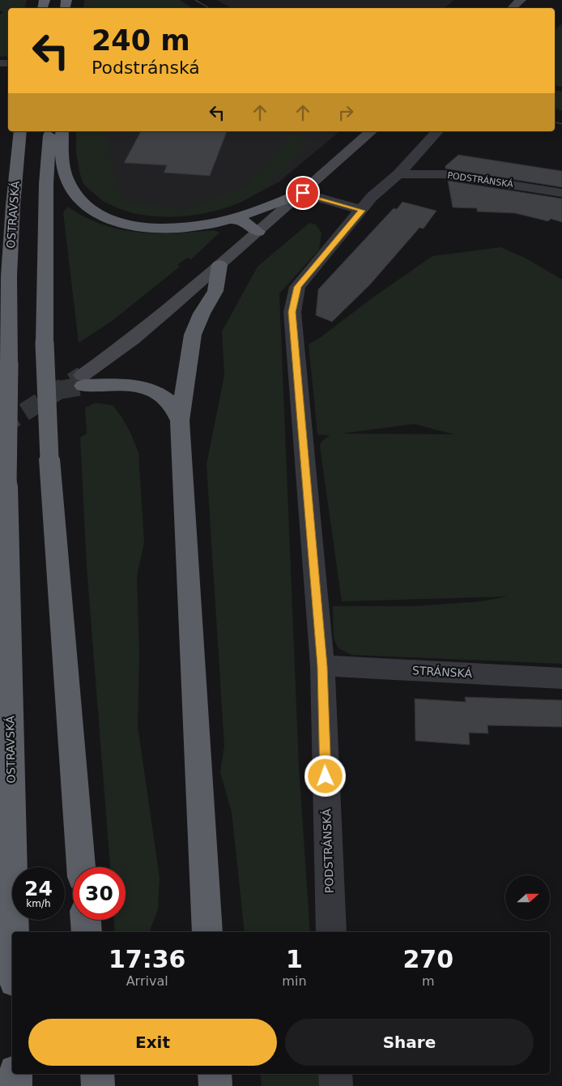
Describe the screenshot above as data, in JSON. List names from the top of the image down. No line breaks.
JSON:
{"streets":{"highway":["OSTRAVSKÁ"],"street":["PODSTRÁNSKÁ","STRÁNSKÁ"]},"crossings":[["PODSTRÁNSKÁ","STRÁNSKÁ"]],"north":"right","page":{"turn":["240 m","Podstránská"],"speed":"24 km/h","limit":"30","eta":["17:36","Arrival","1","min","270","m"],"buttons":["Exit","Share"]}}
